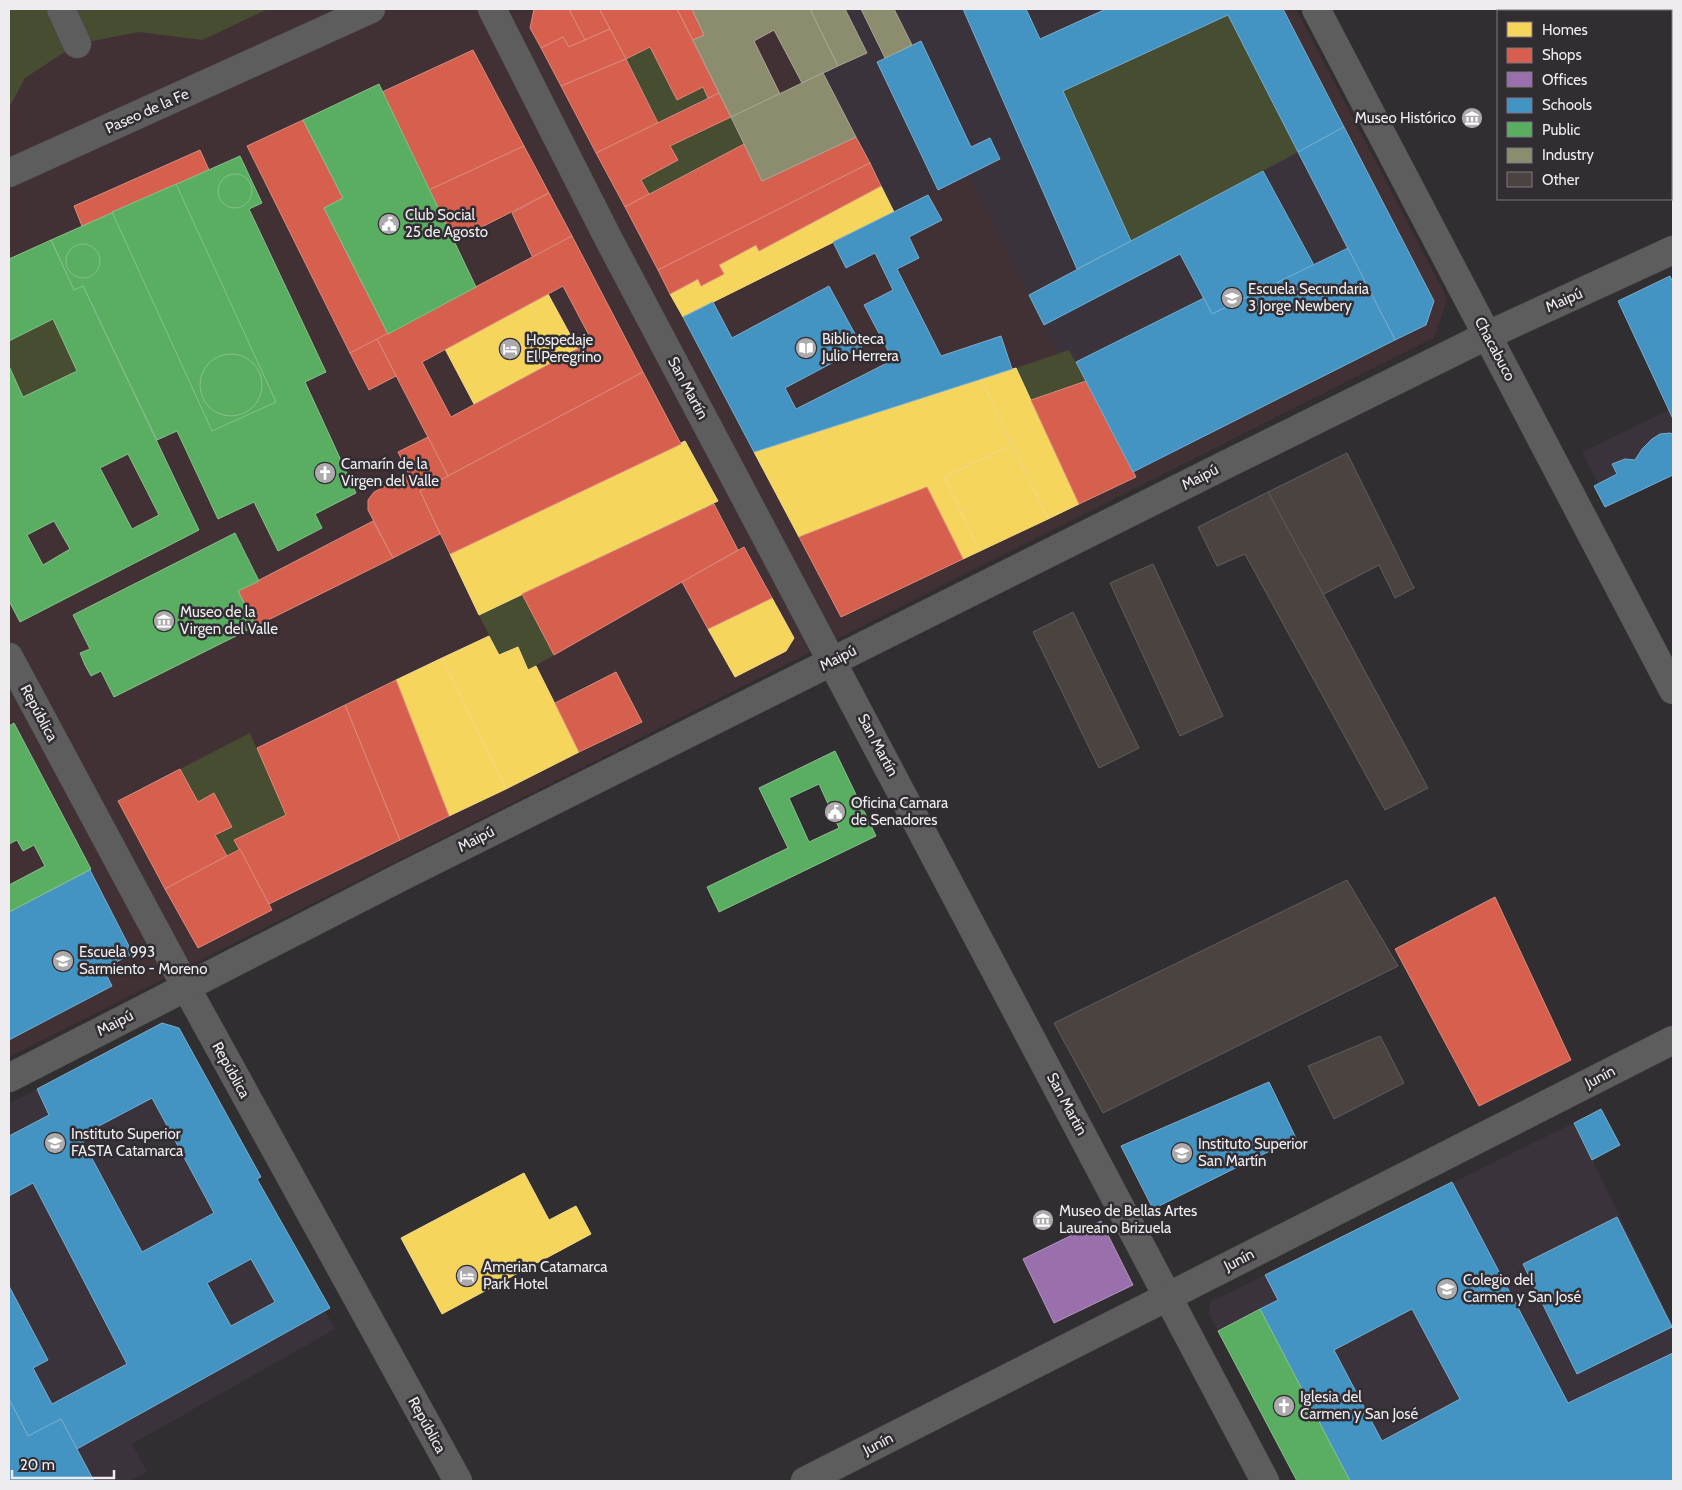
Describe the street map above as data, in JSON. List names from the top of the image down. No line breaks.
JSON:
{"streets":{"street":["Paseo de la Fe","Maipú","Chacabuco","San Martín","República","Junín"]},"crossings":[["Maipú","Chacabuco"],["Maipú","San Martín"],["Maipú","República"],["San Martín","Junín"]],"places":{"museum":["Museo Histórico","Museo de la Virgen del Valle","Museo de Bellas Artes Laureano Brizuela"],"public building":["Club Social 25 de Agosto","Oficina Camara de Senadores"],"school or university":["Escuela Secundaria 3 Jorge Newbery","Escuela 993 Sarmiento - Moreno","Instituto Superior FASTA Catamarca","Instituto Superior San Martín","Colegio del Carmen y San José"],"library":["Biblioteca Julio Herrera"],"hotel":["Hospedaje El Peregrino","Amerian Catamarca Park Hotel"],"church":["Camarín de la Virgen del Valle","Iglesia del Carmen y San José"]},"legend":["Homes","Shops","Offices","Schools","Public","Industry","Other"],"scale_bar":"20 m"}
